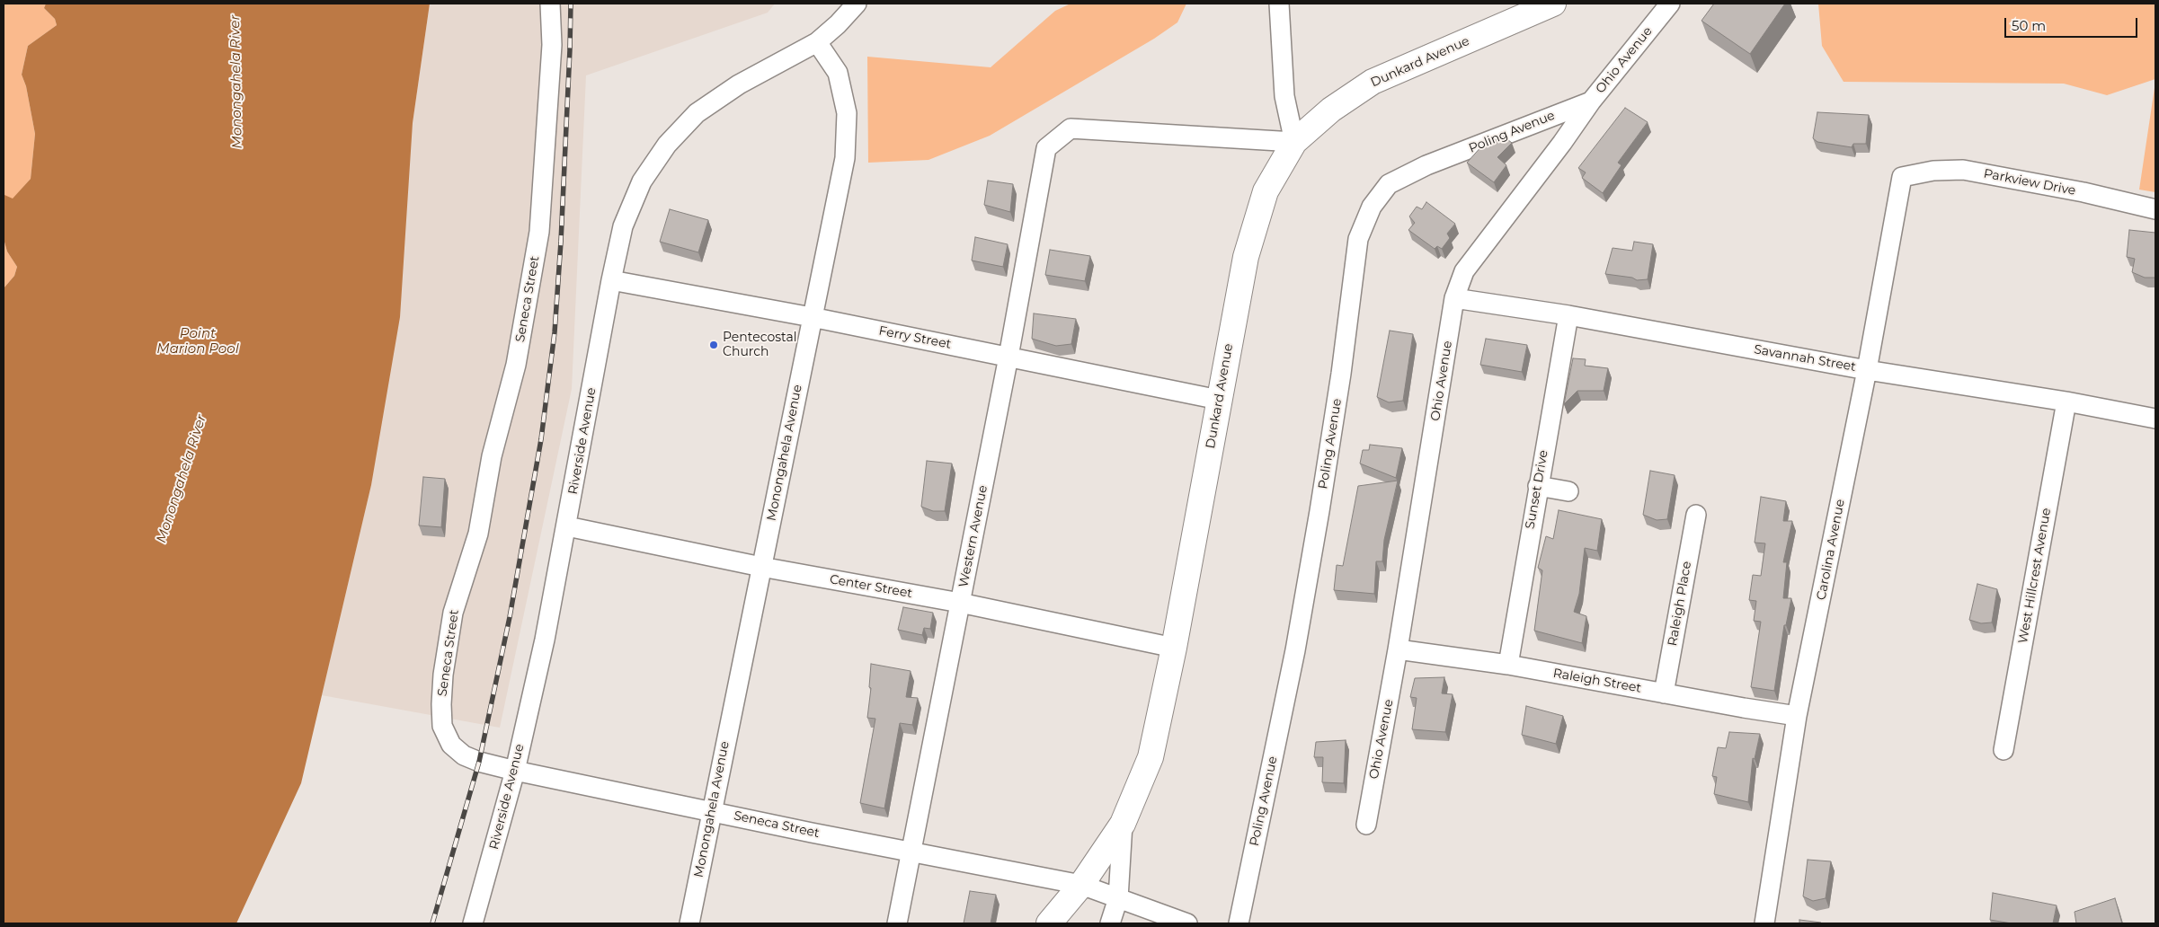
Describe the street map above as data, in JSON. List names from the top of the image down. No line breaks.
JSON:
{"streets":{"main road":["Dunkard Avenue"],"street":["Ohio Avenue","Poling Avenue","Parkview Drive","Seneca Street","Ferry Street","Savannah Street","Riverside Avenue","Monongahela Avenue","Sunset Drive","Western Avenue","Carolina Avenue","West Hillcrest Avenue","Center Street","Raleigh Place","Raleigh Street"]},"crossings":[["Ohio Avenue","Poling Avenue"],["Ohio Avenue","Savannah Street"],["Ohio Avenue","Raleigh Street"],["Dunkard Avenue","Seneca Street"],["Dunkard Avenue","Ferry Street"],["Dunkard Avenue","Western Avenue"],["Dunkard Avenue","Center Street"],["Parkview Drive","Carolina Avenue"],["Seneca Street","Riverside Avenue"],["Seneca Street","Monongahela Avenue"],["Seneca Street","Western Avenue"],["Ferry Street","Riverside Avenue"],["Ferry Street","Monongahela Avenue"],["Ferry Street","Western Avenue"],["Savannah Street","Sunset Drive"],["Savannah Street","Carolina Avenue"],["Savannah Street","West Hillcrest Avenue"],["Riverside Avenue","Monongahela Avenue"],["Riverside Avenue","Center Street"],["Monongahela Avenue","Center Street"],["Sunset Drive","Raleigh Street"],["Western Avenue","Center Street"],["Carolina Avenue","Raleigh Street"],["Raleigh Place","Raleigh Street"]],"water":["Monongahela River","Point Marion Pool"],"places":["Pentecostal Church"],"scale_bar":"50 m"}
